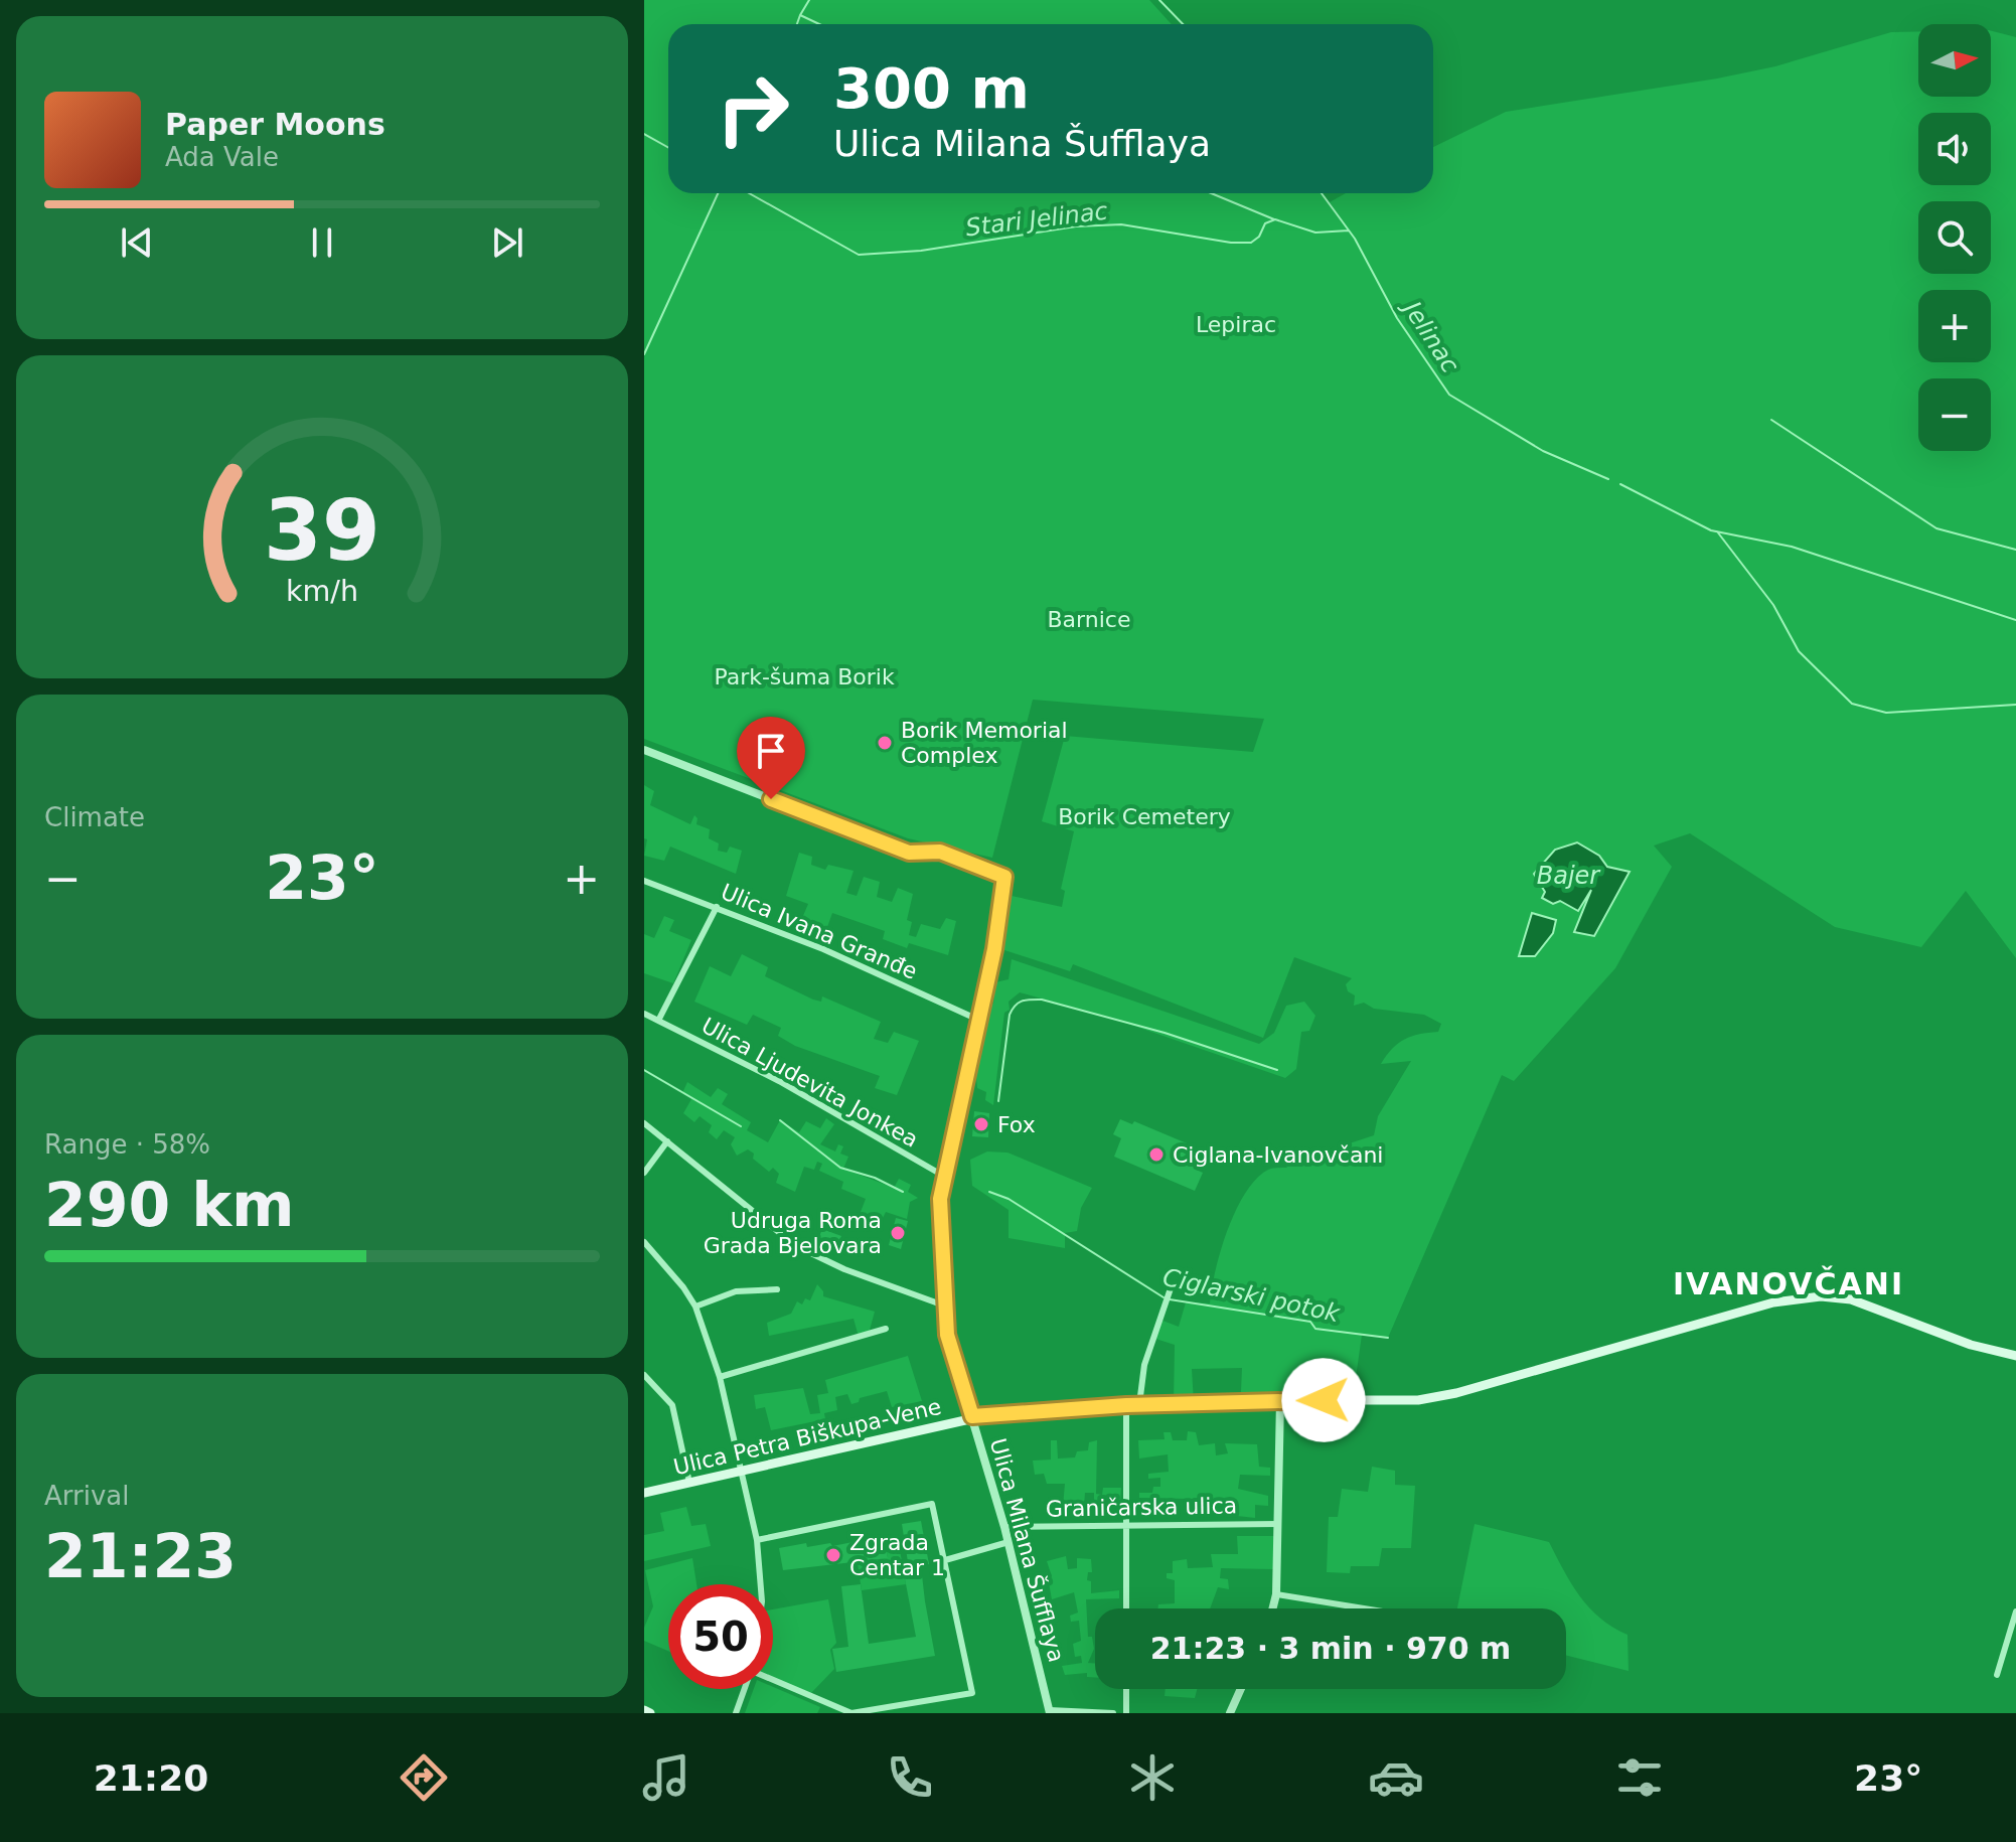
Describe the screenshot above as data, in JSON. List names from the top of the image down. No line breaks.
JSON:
{"streets":{"main road":["Ulica Petra Biškupa-Vene"],"street":["Ulica Ivana Granđe","Ulica Ljudevita Jonkea","Graničarska ulica","Ulica Milana Šufflaya"]},"crossings":[["Ulica Ivana Granđe","Ulica Milana Šufflaya"],["Ulica Ljudevita Jonkea","Ulica Milana Šufflaya"],["Ulica Petra Biškupa-Vene","Ulica Milana Šufflaya"],["Graničarska ulica","Ulica Milana Šufflaya"]],"districts":["IVANOVČANI"],"water":["Stari Jelinac","Jelinac","Bajer","Ciglarski potok"],"parks":["Lepirac","Barnice","Park-šuma Borik","Borik Cemetery"],"places":["Borik Memorial Complex","Fox","Ciglana-Ivanovčani","Udruga Roma Grada Bjelovara","Zgrada Centar 1"],"north":"right","page":{"map_buttons":["+","−"],"turn":["300 m","Ulica Milana Šufflaya"],"song":["Paper Moons","Ada Vale"],"tile":["Climate",["Range · 58%","290 km"],["Arrival","21:23"]],"heat":["−","23°","+"],"limit":"50","trip":"21:23 · 3 min · 970 m","tabs":["21:20","23°"],"gauge":["39","km/h"]}}
